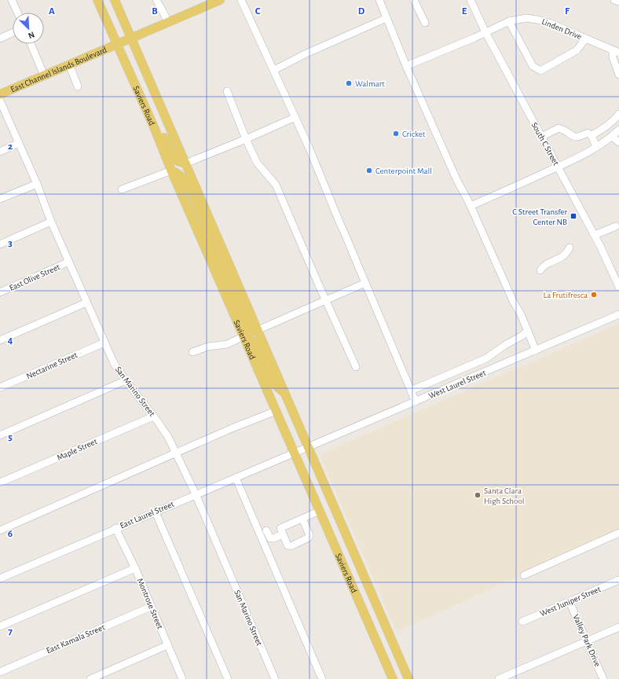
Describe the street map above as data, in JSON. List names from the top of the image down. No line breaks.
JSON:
{"streets":{"main road":["East Channel Islands Boulevard","Saviers Road"],"street":["Linden Drive","South C Street","East Olive Street","Nectarine Street","West Laurel Street","San Marino Street","Maple Street","East Laurel Street","West Juniper Street","Montrose Street","East Kamala Street","Valley Park Drive"]},"crossings":[["Linden Drive","South C Street"],["East Channel Islands Boulevard","Saviers Road"],["Saviers Road","West Laurel Street"],["Saviers Road","East Laurel Street"],["East Olive Street","San Marino Street"],["Nectarine Street","San Marino Street"],["West Laurel Street","East Laurel Street"],["San Marino Street","Maple Street"],["San Marino Street","East Laurel Street"],["East Laurel Street","Montrose Street"],["West Juniper Street","Valley Park Drive"],["Montrose Street","East Kamala Street"]],"places":{"other":["Walmart","Cricket","Centerpoint Mall","La Frutifresca","Santa Clara High School"],"transit":["C Street Transfer Center NB"]},"north":"bottom right","grid":{"columns":["A","B","C","D","E","F"],"rows":["2","3","4","5","6","7"]}}
